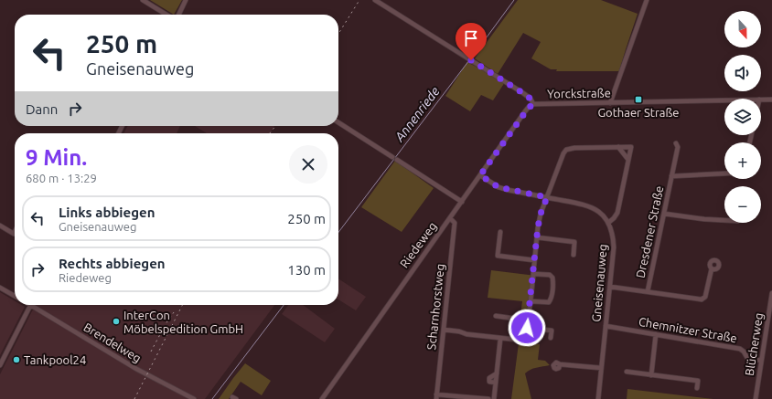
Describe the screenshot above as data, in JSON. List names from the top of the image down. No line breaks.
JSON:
{"streets":{"street":["Yorckstraße","Dresdener Straße","Riedeweg","Gneisenauweg","Scharnhorstweg","Chemnitzer Straße","Brendelweg","Blücherweg"]},"crossings":[["Yorckstraße","Riedeweg"],["Riedeweg","Gneisenauweg"],["Riedeweg","Scharnhorstweg"],["Gneisenauweg","Chemnitzer Straße"],["Chemnitzer Straße","Blücherweg"]],"water":["Annenriede"],"places":{"transit":["Gothaer Straße"],"other":["InterCon Möbelspedition GmbH","Tankpool24"]},"north":"bottom","page":{"map_buttons":["+","−"],"turn":["250 m","Gneisenauweg"],"then":"Dann","heading":["9 Min.","680 m · 13:29"],"list":[{"name":"Links abbiegen","note":"Gneisenauweg","value":"250 m"},{"name":"Rechts abbiegen","note":"Riedeweg","value":"130 m"}]}}
